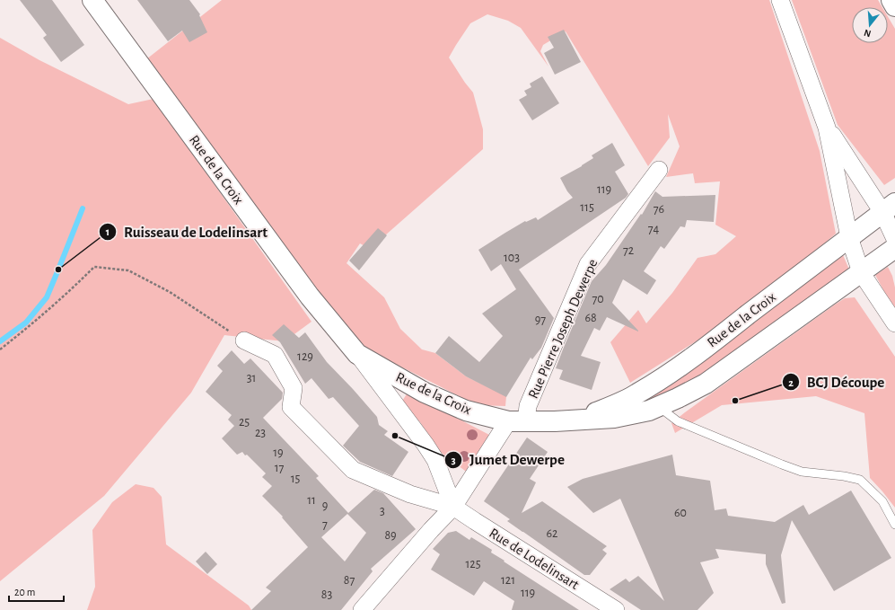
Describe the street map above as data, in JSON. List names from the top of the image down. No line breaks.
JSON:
{"streets":{"main road":["Rue de la Croix"],"street":["Rue Pierre Joseph Dewerpe","Rue de Lodelinsart"]},"crossings":[["Rue de la Croix","Rue Pierre Joseph Dewerpe"],["Rue de la Croix","Rue de Lodelinsart"]],"places":["Ruisseau de Lodelinsart","BCJ Découpe","Jumet Dewerpe"],"house_numbers":["119","115","76","74","72","103","70","68","97","129","31","25","23","19","17","15","11","9","3","60","7","62","89","125","87","121","119","83"],"scale_bar":"20 m","north":"bottom"}
